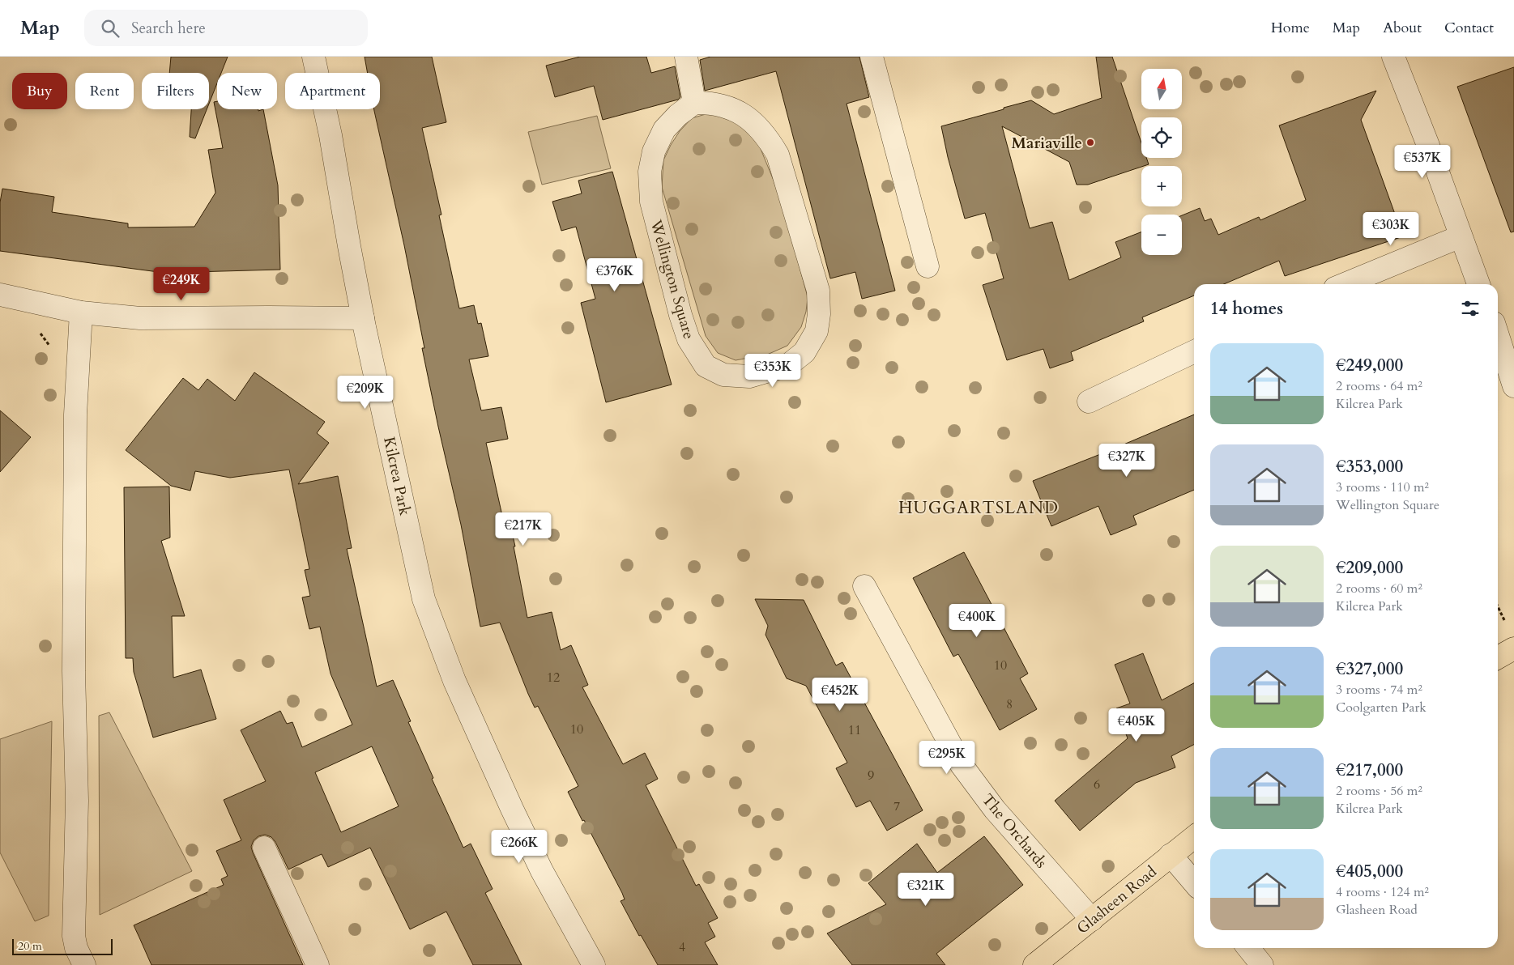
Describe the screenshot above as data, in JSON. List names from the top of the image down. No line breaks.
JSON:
{"streets":{"main road":["Glasheen Road"],"street":["Wellington Square","Kilcrea Park","The Orchards"]},"crossings":[["The Orchards","Glasheen Road"]],"districts":["HUGGARTSLAND"],"places":["Mariaville"],"house_numbers":["10","12","8","10","11","9","6","7","4"],"scale_bar":"20 m","north":"top","page":{"header":"Map","search":"Search here","nav":["Home","Map","About","Contact"],"map_buttons":["+","−"],"chip":["Buy","Rent","Filters","New","Apartment"],"price":["€537K","€303K","€376K","€249K","€353K","€209K","€327K","€217K","€400K","€452K","€405K","€295K","€266K","€321K"],"heading":"14 homes","list":[{"name":"€249,000","note":"2 rooms · 64 m² · Kilcrea Park"},{"name":"€353,000","note":"3 rooms · 110 m² · Wellington Square"},{"name":"€209,000","note":"2 rooms · 60 m² · Kilcrea Park"},{"name":"€327,000","note":"3 rooms · 74 m² · Coolgarten Park"},{"name":"€217,000","note":"2 rooms · 56 m² · Kilcrea Park"},{"name":"€405,000","note":"4 rooms · 124 m² · Glasheen Road"}],"scale":"20 m"}}
